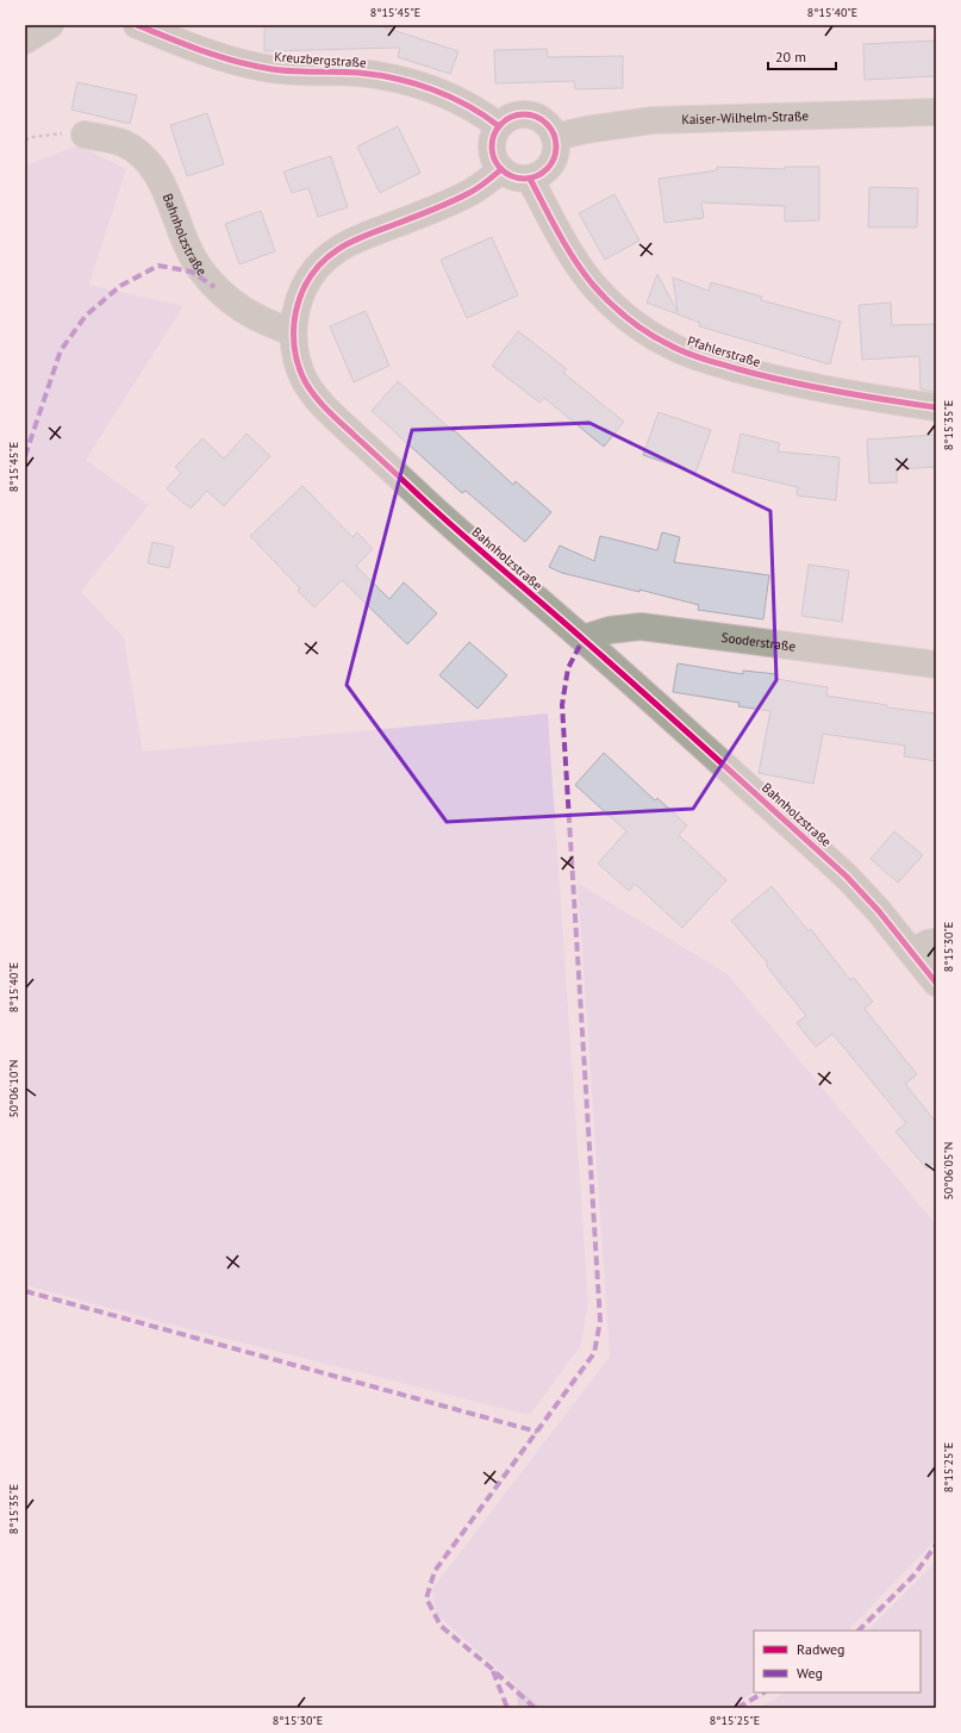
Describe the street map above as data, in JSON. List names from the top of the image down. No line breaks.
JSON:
{"streets":{"street":["Kreuzbergstraße","Kaiser-Wilhelm-Straße","Bahnholzstraße","Pfahlerstraße","Sooderstraße"]},"crossings":[["Kreuzbergstraße","Kaiser-Wilhelm-Straße"],["Kreuzbergstraße","Bahnholzstraße"],["Kreuzbergstraße","Pfahlerstraße"],["Kaiser-Wilhelm-Straße","Bahnholzstraße"],["Kaiser-Wilhelm-Straße","Pfahlerstraße"],["Bahnholzstraße","Pfahlerstraße"],["Bahnholzstraße","Sooderstraße"]],"legend":["Radweg","Weg"],"scale_bar":"20 m","coordinates":["8°15'45\"E","8°15'40\"E","8°15'35\"E","8°15'30\"E","50°06'10\"N","50°06'05\"N","8°15'25\"E"]}
